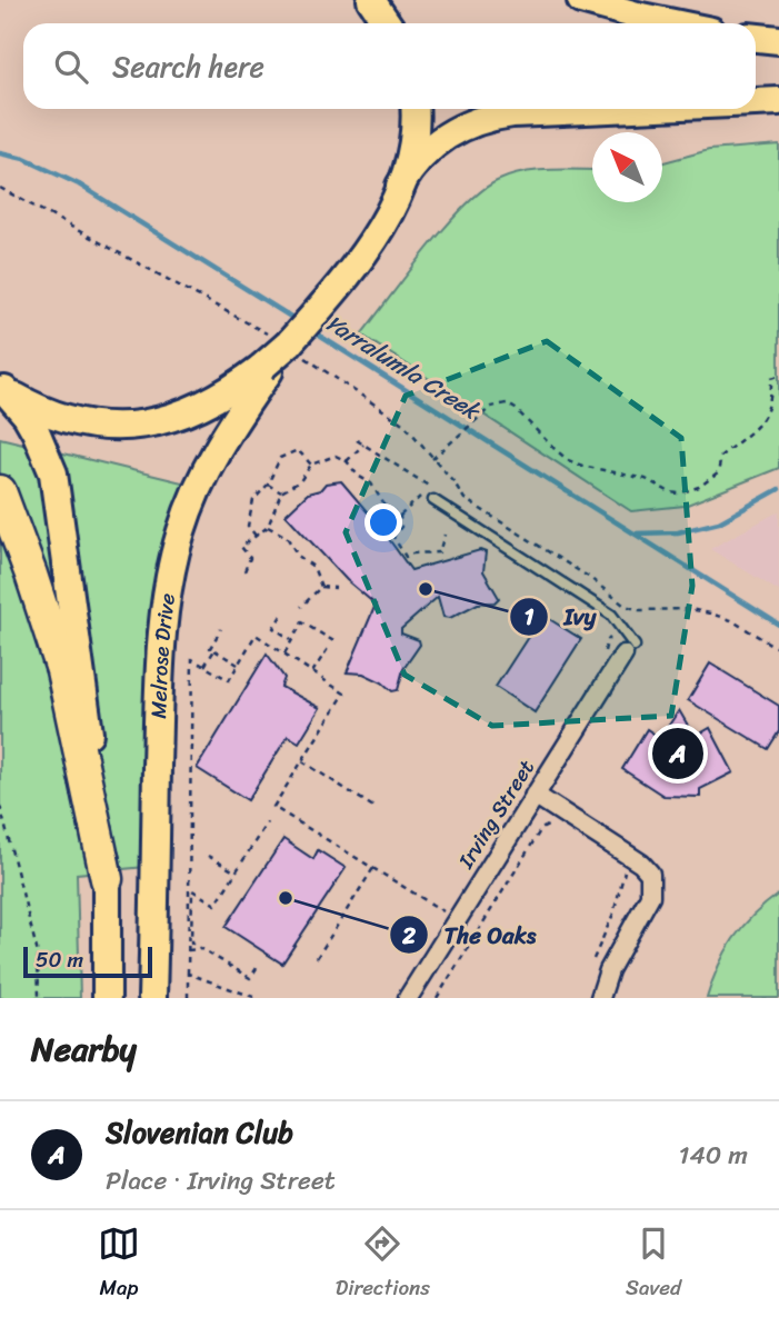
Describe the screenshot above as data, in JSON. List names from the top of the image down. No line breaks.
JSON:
{"streets":{"main road":["Melrose Drive"],"street":["Irving Street"]},"water":["Yarralumla Creek"],"places":["Ivy","The Oaks"],"scale_bar":"50 m","north":"top left","page":{"search":"Search here","pins":"A","scale":"50 m","heading":"Nearby","list":[{"mark":"A","name":"Slovenian Club","note":"Place · Irving Street","value":"140 m"}],"nav":["Map","Directions","Saved"]}}
